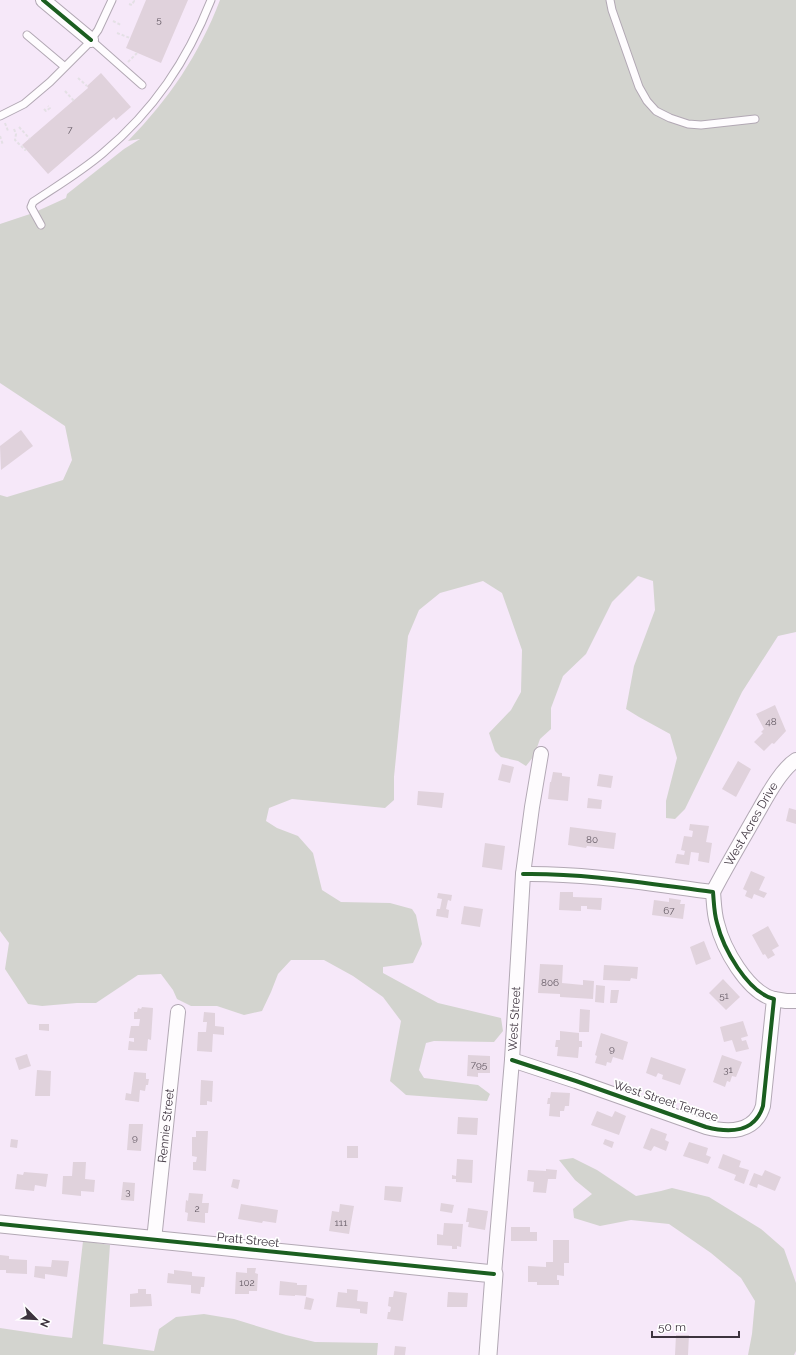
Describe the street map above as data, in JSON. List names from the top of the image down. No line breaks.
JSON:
{"streets":{"street":["West Acres Drive","West Street","West Street Terrace","Rennie Street","Pratt Street"]},"crossings":[["West Street","West Street Terrace"],["West Street","Pratt Street"],["Rennie Street","Pratt Street"]],"house_numbers":["5","7","48","80","67","806","51","9","795","31","9","3","2","111","102"],"scale_bar":"50 m","north":"bottom right"}
